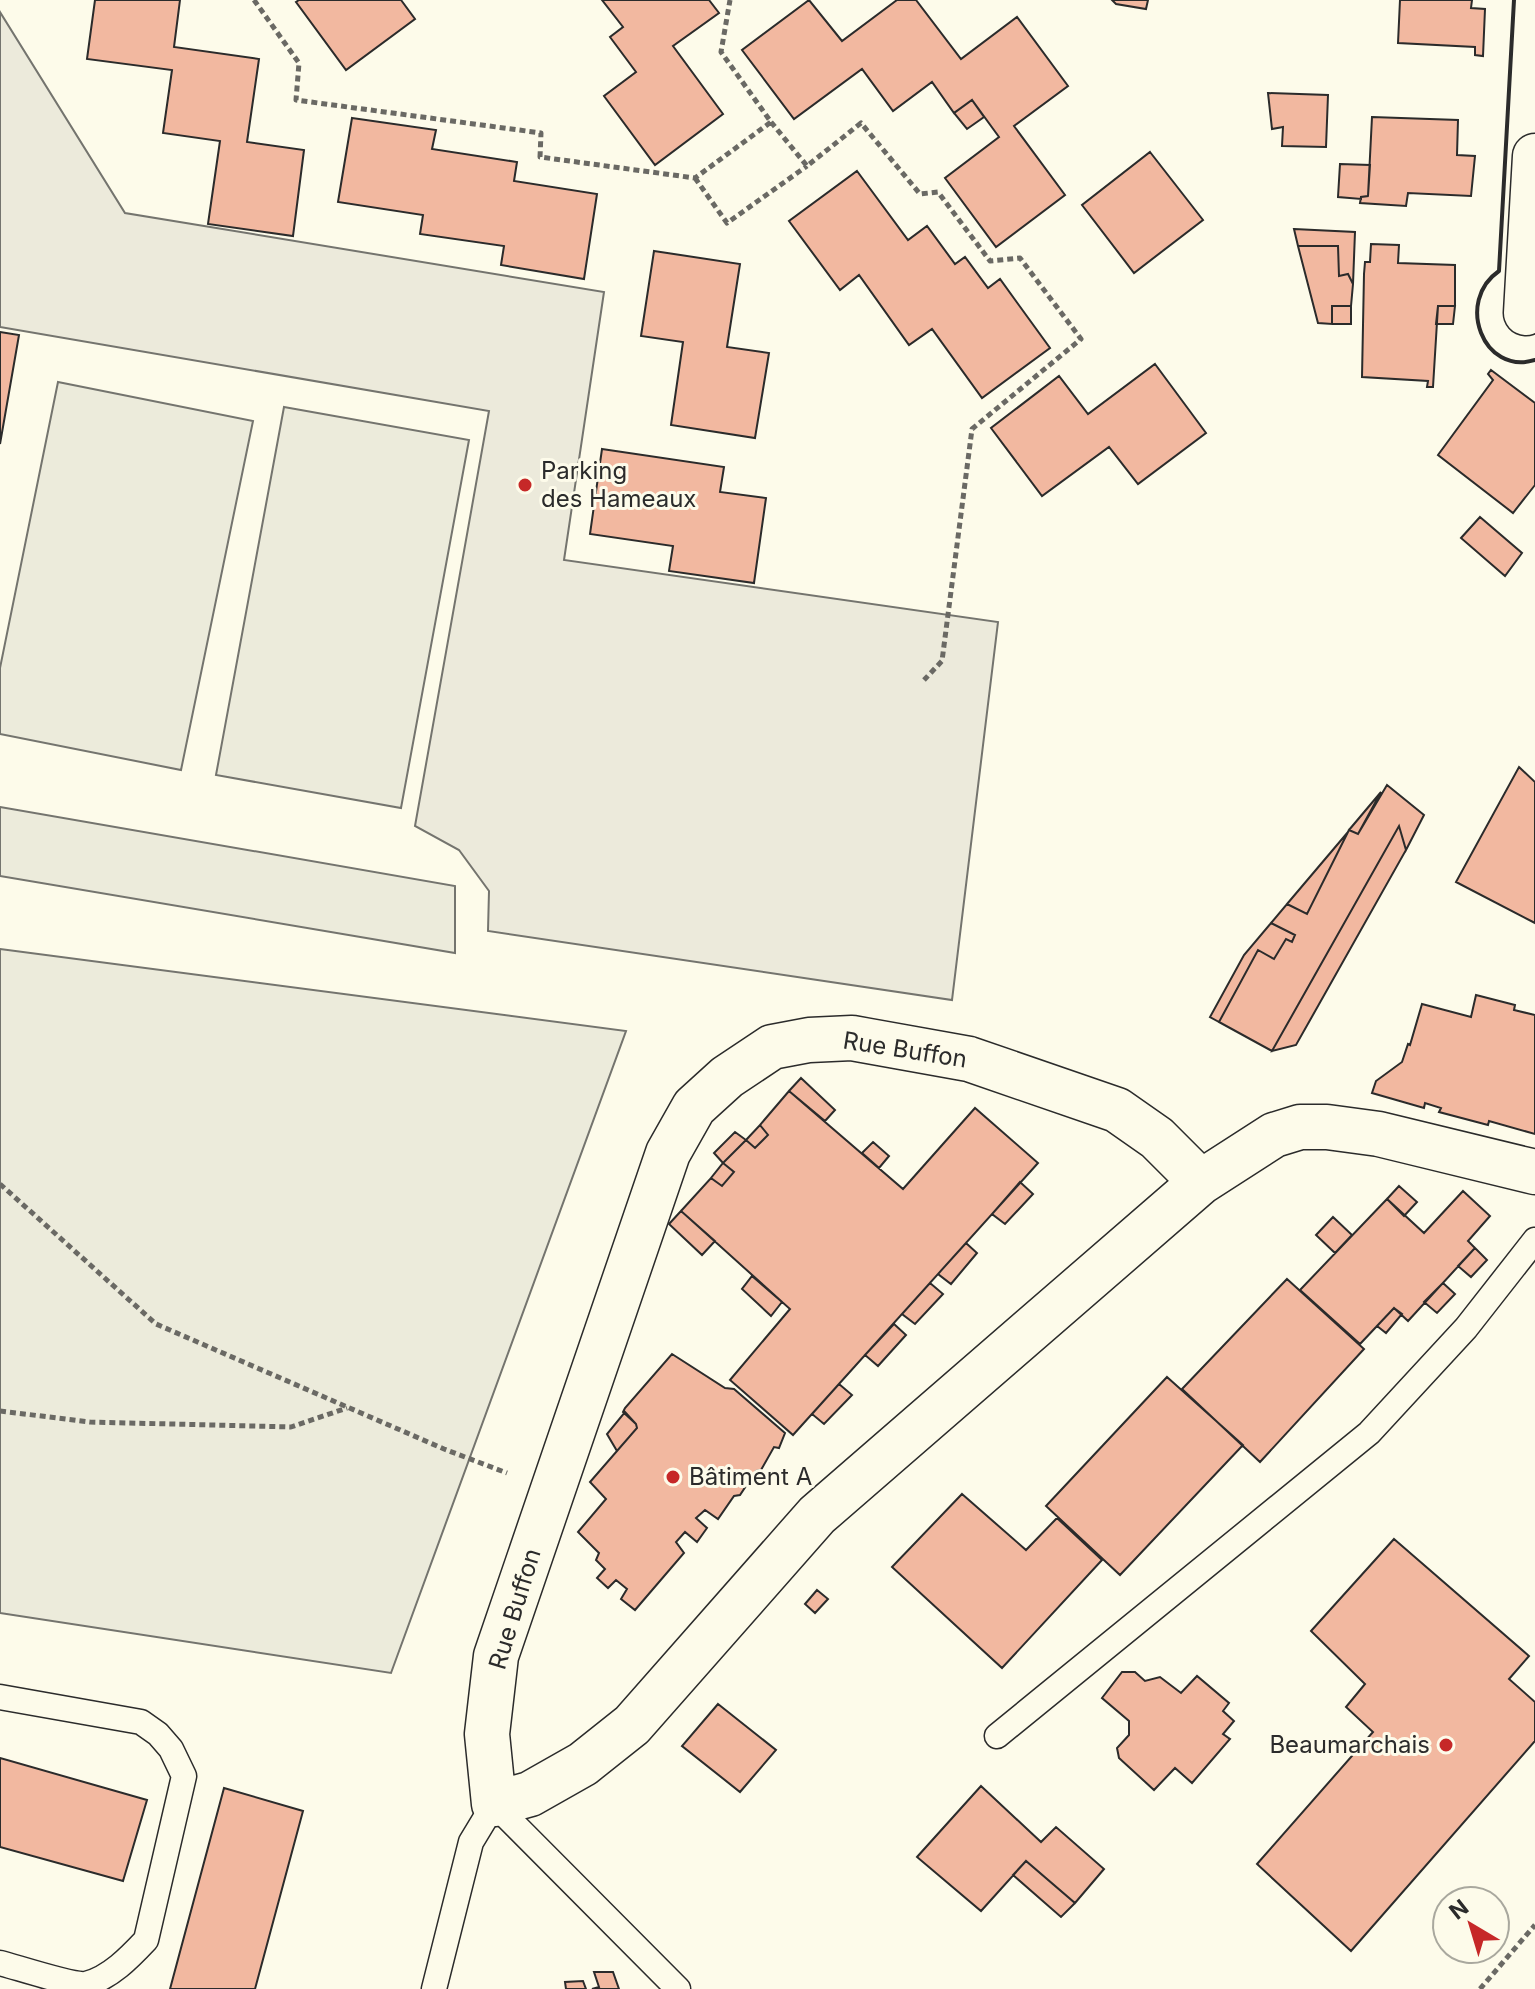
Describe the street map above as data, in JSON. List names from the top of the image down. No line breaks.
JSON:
{"streets":{"street":["Rue Buffon"]},"places":["Parking des Hameaux","Bâtiment A","Beaumarchais"],"north":"top left"}
